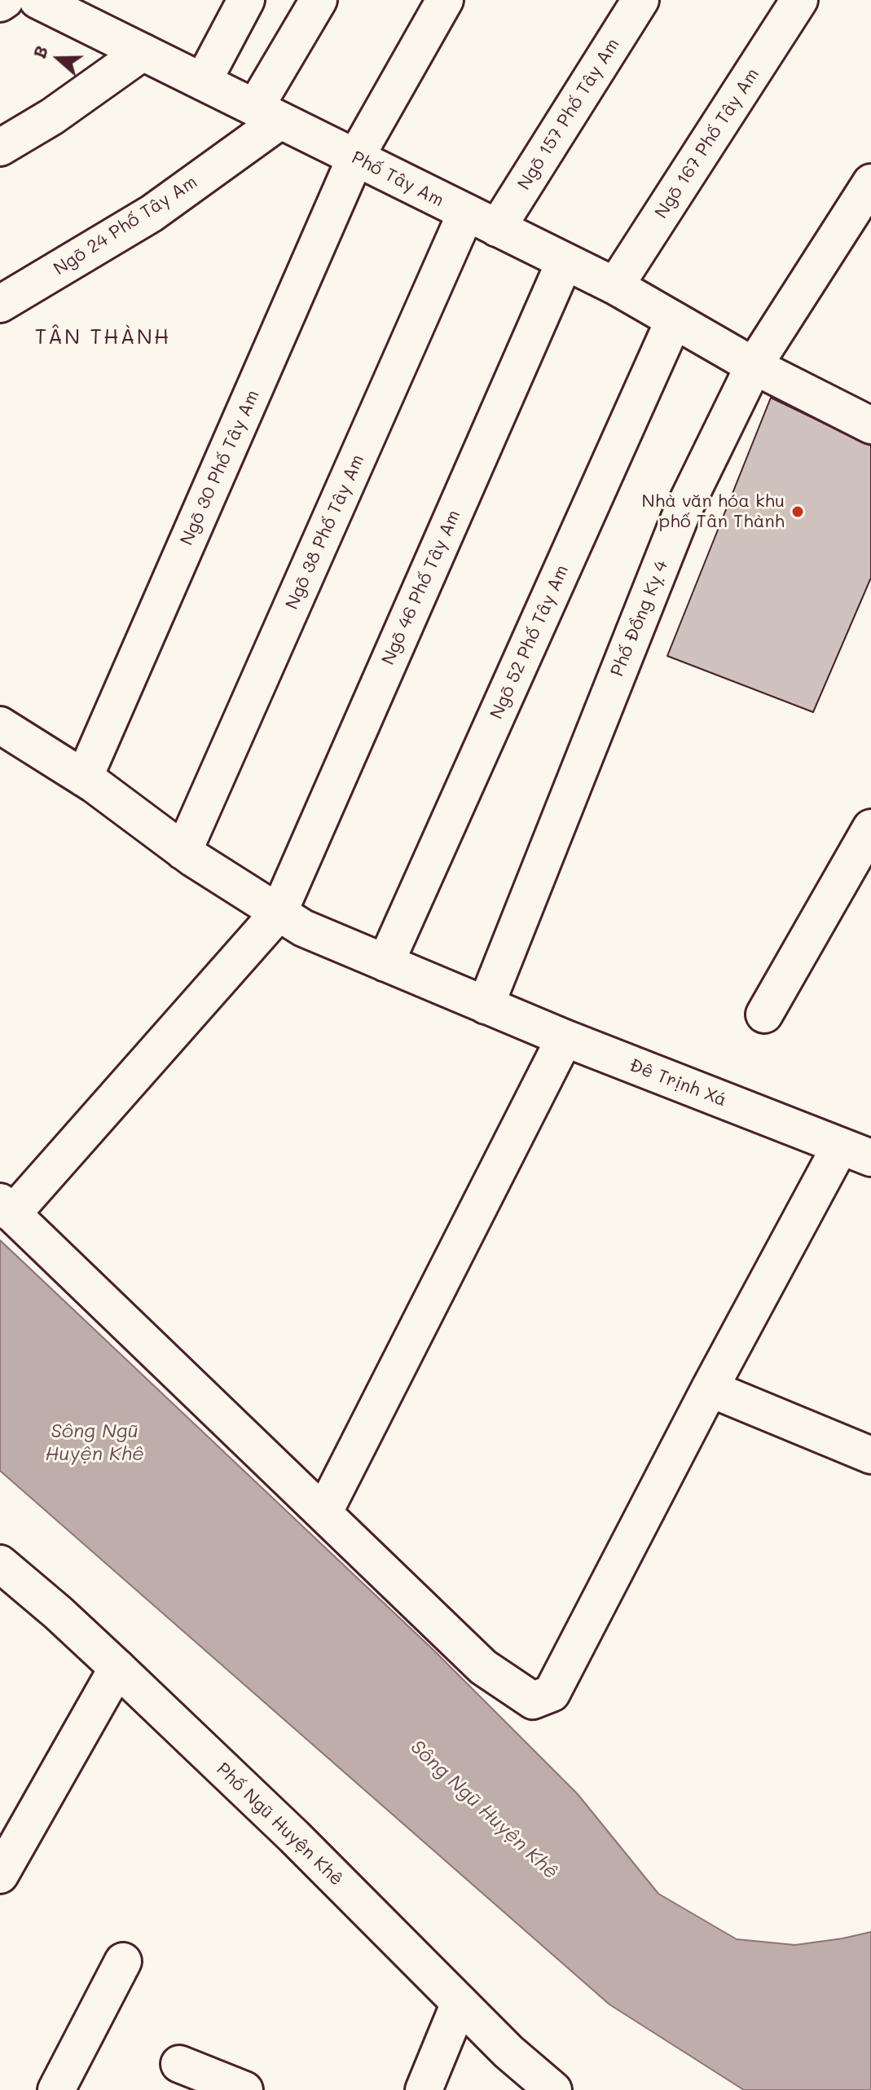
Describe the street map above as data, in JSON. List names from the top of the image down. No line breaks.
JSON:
{"streets":{"street":["Ngõ 157 Phố Tây Am","Ngõ 167 Phố Tây Am","Phố Tây Am","Ngõ 24 Phố Tây Am","Ngõ 30 Phố Tây Am","Ngõ 38 Phố Tây Am","Ngõ 46 Phố Tây Am","Phố Đồng Kỵ 4","Ngõ 52 Phố Tây Am","Đê Trịnh Xá","Phố Ngũ Huyện Khê"]},"crossings":[["Ngõ 157 Phố Tây Am","Phố Tây Am"],["Ngõ 157 Phố Tây Am","Ngõ 38 Phố Tây Am"],["Ngõ 167 Phố Tây Am","Phố Tây Am"],["Phố Tây Am","Ngõ 24 Phố Tây Am"],["Phố Tây Am","Ngõ 30 Phố Tây Am"],["Phố Tây Am","Ngõ 38 Phố Tây Am"],["Phố Tây Am","Ngõ 46 Phố Tây Am"],["Phố Tây Am","Phố Đồng Kỵ 4"],["Phố Tây Am","Ngõ 52 Phố Tây Am"],["Ngõ 30 Phố Tây Am","Đê Trịnh Xá"],["Ngõ 38 Phố Tây Am","Đê Trịnh Xá"],["Ngõ 46 Phố Tây Am","Đê Trịnh Xá"],["Phố Đồng Kỵ 4","Đê Trịnh Xá"],["Ngõ 52 Phố Tây Am","Đê Trịnh Xá"]],"districts":["TÂN THÀNH"],"water":["Sông Ngũ Huyện Khê"],"places":["Nhà văn hóa khu phố Tân Thành"],"north":"left"}
